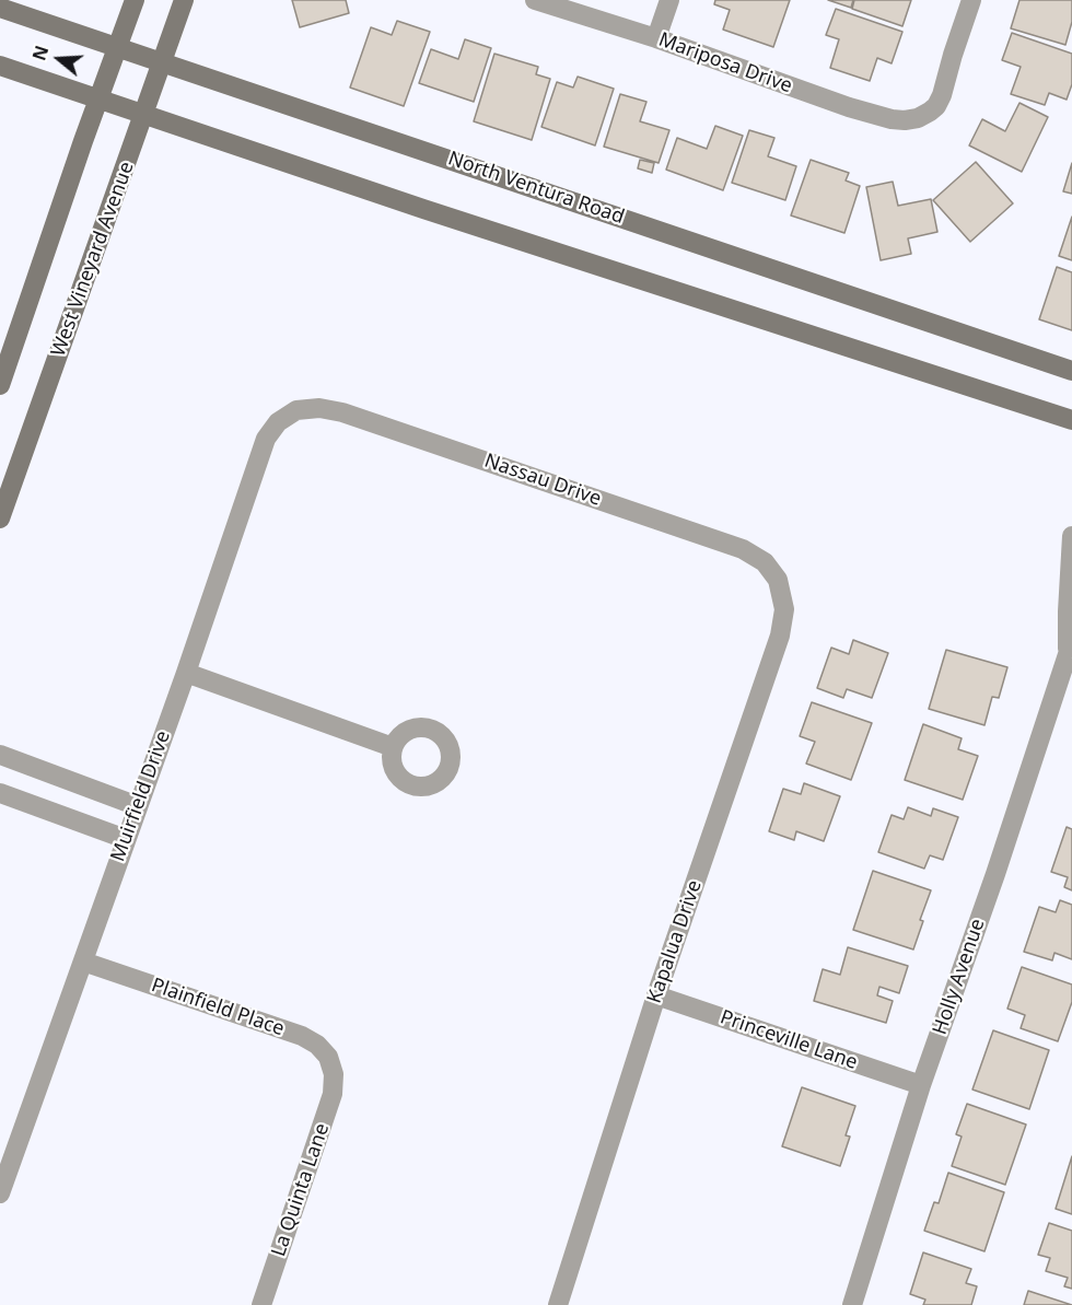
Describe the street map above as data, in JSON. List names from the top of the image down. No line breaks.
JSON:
{"streets":{"main road":["North Ventura Road","West Vineyard Avenue"],"street":["Mariposa Drive","Nassau Drive","Muirfield Drive","Kapalua Drive","Holly Avenue","Plainfield Place","Princeville Lane","La Quinta Lane"]},"crossings":[["North Ventura Road","West Vineyard Avenue"],["Nassau Drive","Muirfield Drive"],["Nassau Drive","Kapalua Drive"],["Muirfield Drive","Plainfield Place"],["Kapalua Drive","Princeville Lane"],["Holly Avenue","Princeville Lane"],["Plainfield Place","La Quinta Lane"]],"north":"left"}
